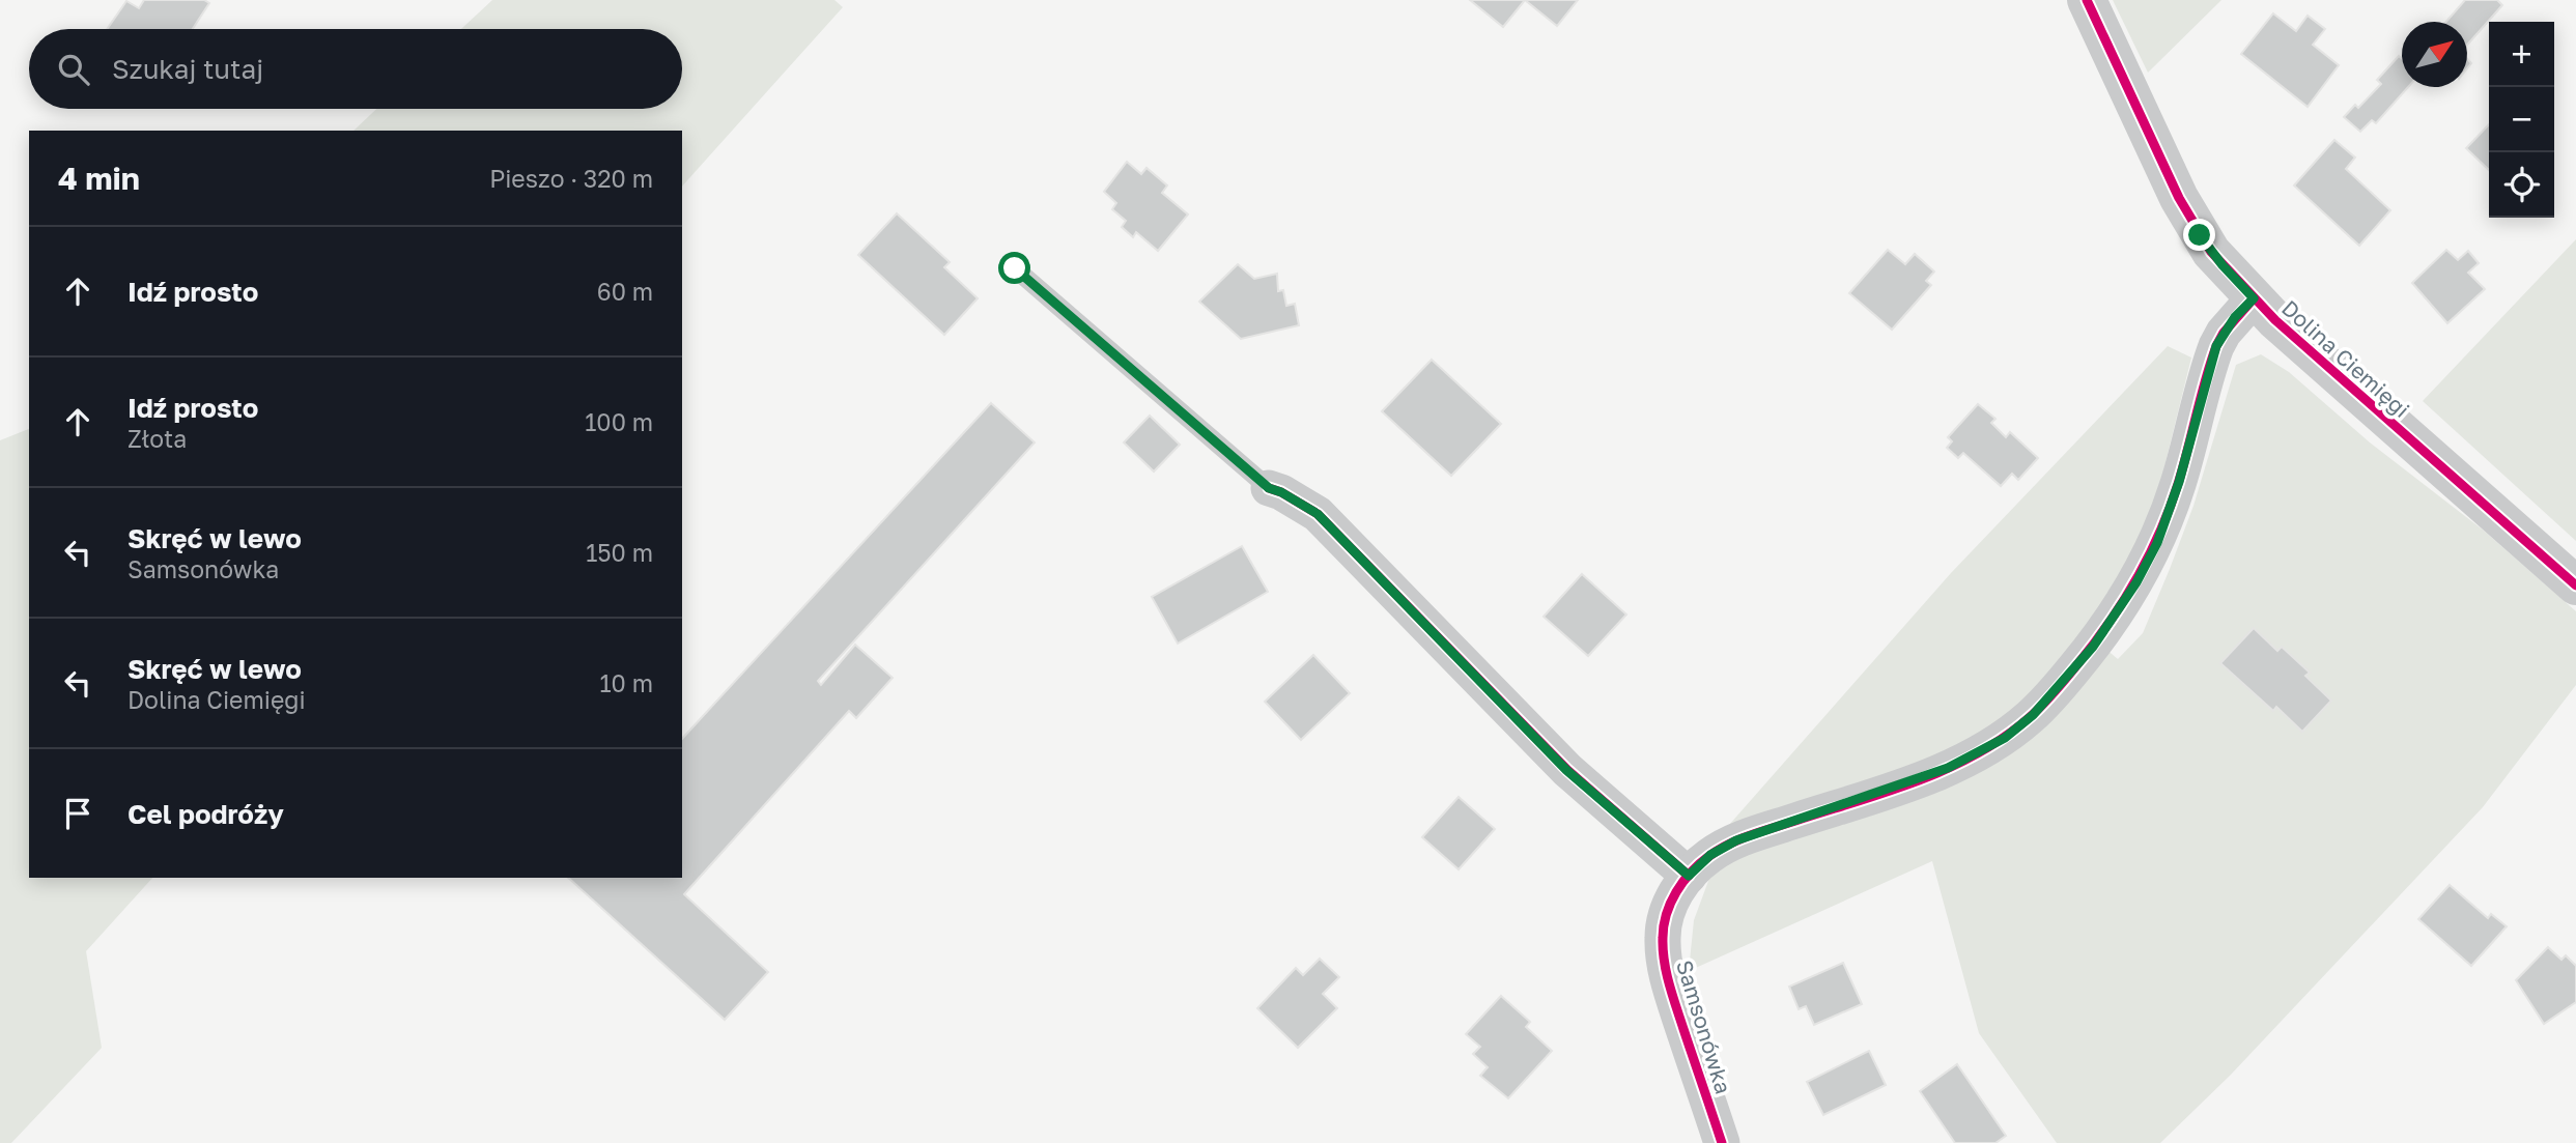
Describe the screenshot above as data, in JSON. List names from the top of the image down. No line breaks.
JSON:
{"streets":{"street":["Dolina Ciemięgi","Samsonówka"]},"crossings":[["Dolina Ciemięgi","Samsonówka"]],"north":"top right","page":{"map_buttons":["+","−"],"search":"Szukaj tutaj","heading":["4 min","Pieszo · 320 m"],"list":[["Idź prosto","60 m"],["Idź prosto","Złota","100 m"],["Skręć w lewo","Samsonówka","150 m"],["Skręć w lewo","Dolina Ciemięgi","10 m"],"Cel podróży"]}}
